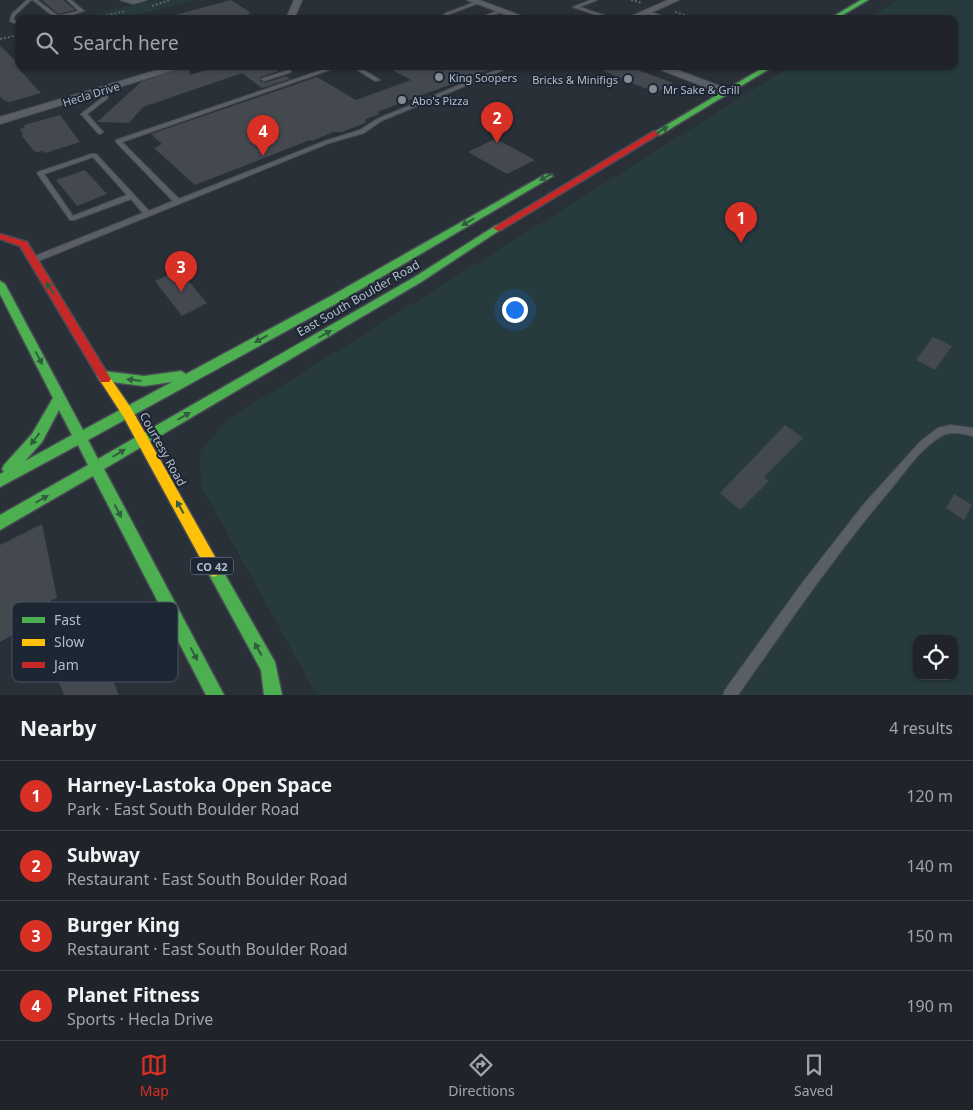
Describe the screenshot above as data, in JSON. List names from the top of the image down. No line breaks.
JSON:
{"streets":{"main road":["East South Boulder Road","Courtesy Road","CO 42"],"street":["Hecla Drive"]},"crossings":[["East South Boulder Road","Courtesy Road"]],"places":["King Soopers","Bricks & Minifigs","Mr Sake & Grill","Abo's Pizza"],"legend":["Fast","Slow","Jam"],"page":{"search":"Search here","pins":["2","4","1","3"],"heading":["Nearby","4 results"],"list":[{"mark":"1","name":"Harney-Lastoka Open Space","note":"Park · East South Boulder Road","value":"120 m"},{"mark":"2","name":"Subway","note":"Restaurant · East South Boulder Road","value":"140 m"},{"mark":"3","name":"Burger King","note":"Restaurant · East South Boulder Road","value":"150 m"},{"mark":"4","name":"Planet Fitness","note":"Sports · Hecla Drive","value":"190 m"}],"nav":["Map","Directions","Saved"]}}
